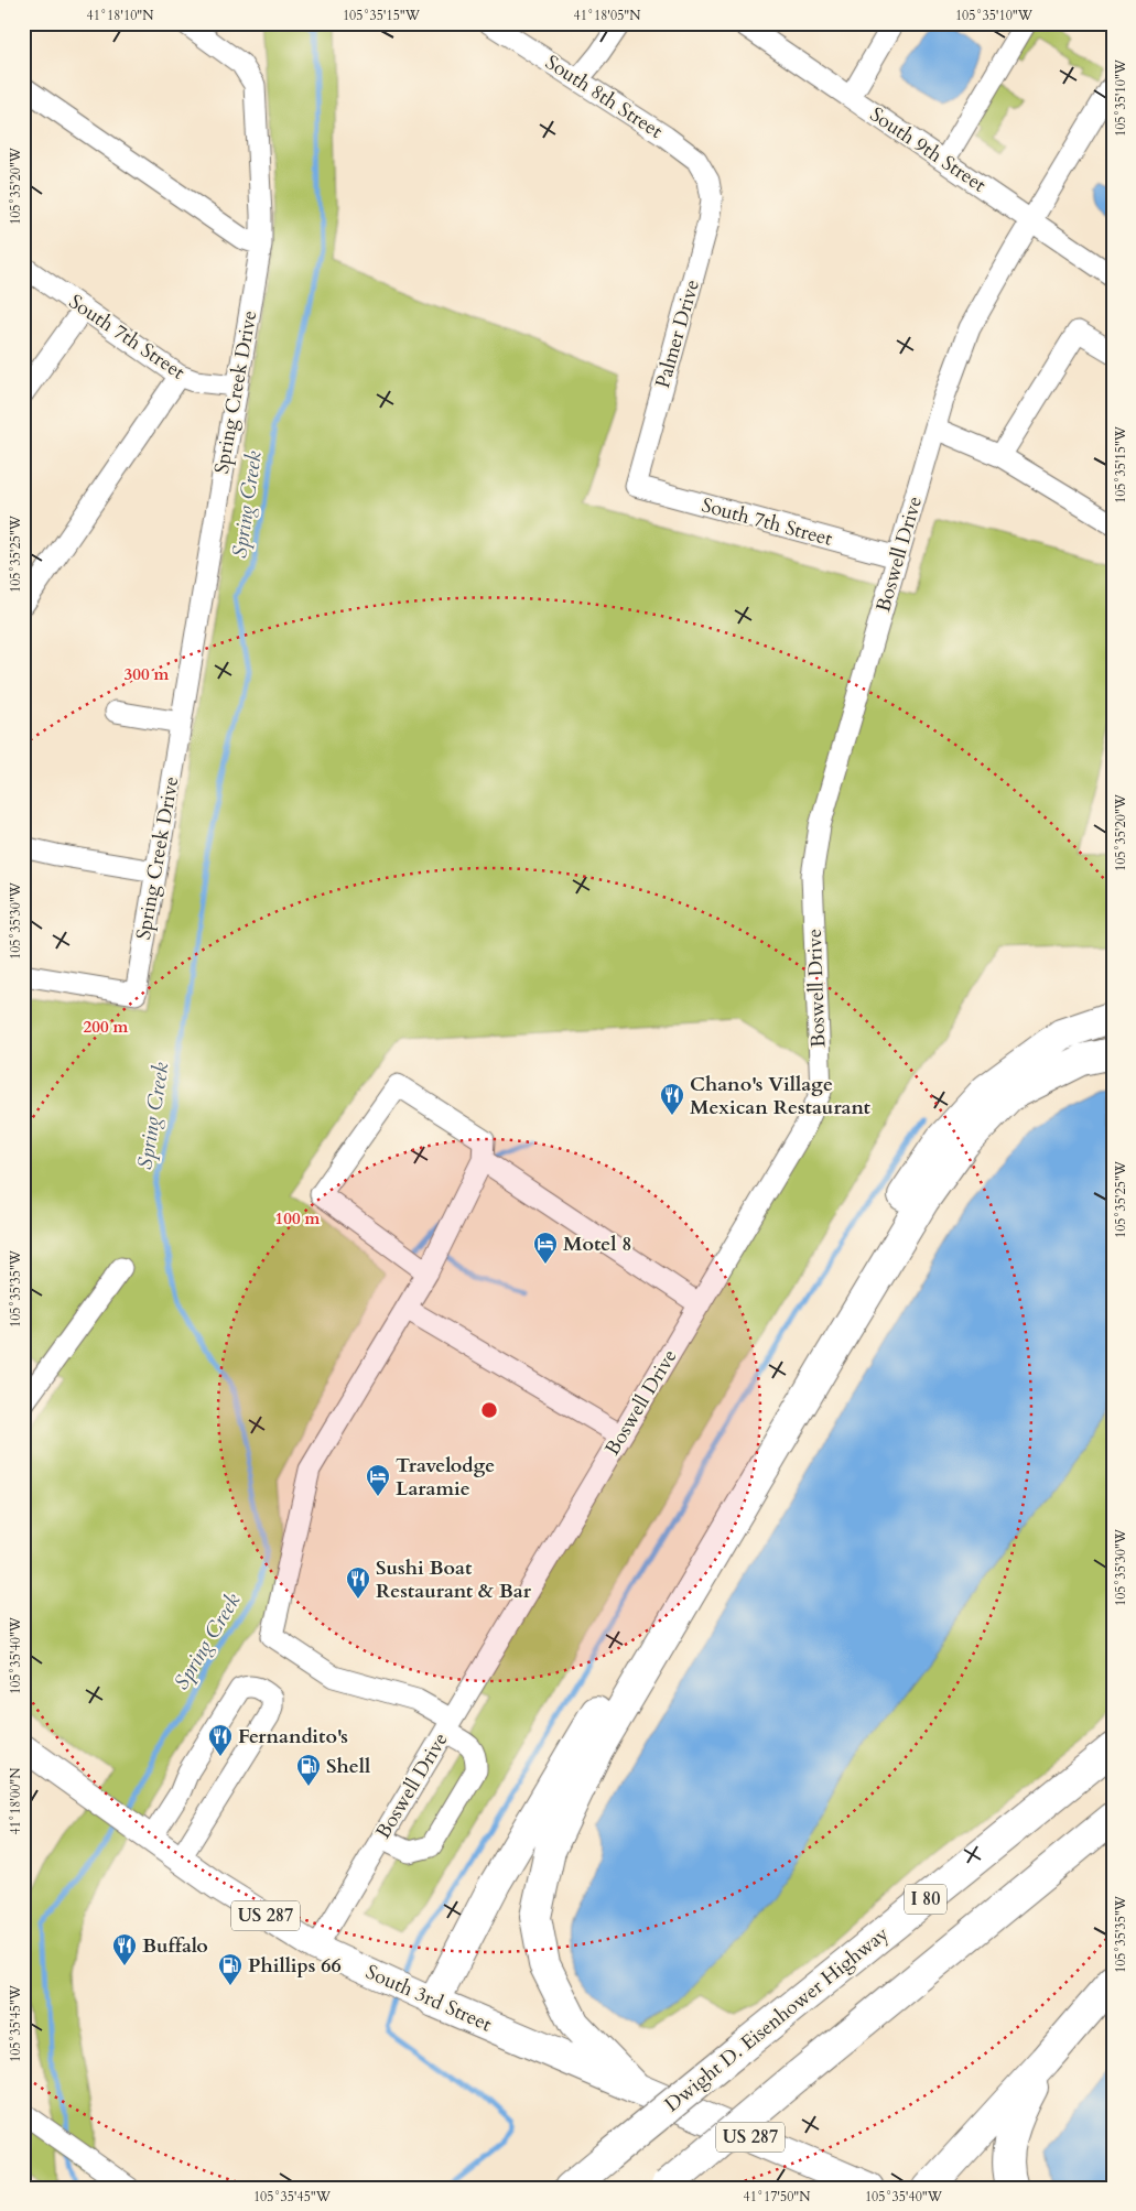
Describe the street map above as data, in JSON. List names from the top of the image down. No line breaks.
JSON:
{"streets":{"highway":["I 80","US 287","South 3rd Street","Dwight D. Eisenhower Highway"],"street":["South 8th Street","South 9th Street","Palmer Drive","South 7th Street","Spring Creek Drive","Boswell Drive"]},"crossings":[["South 8th Street","Palmer Drive"],["South 9th Street","Boswell Drive"],["Palmer Drive","South 7th Street"],["South 7th Street","Spring Creek Drive"],["South 7th Street","Boswell Drive"],["Boswell Drive","South 3rd Street"]],"water":["Spring Creek"],"places":{"restaurant":["Chano's Village Mexican Restaurant","Sushi Boat Restaurant & Bar","Fernandito's","Buffalo"],"hotel":["Motel 8","Travelodge Laramie"],"fuel station":["Shell","Phillips 66"]},"coordinates":["41°18'10\"N","105°35'15\"W","41°18'05\"N","105°35'10\"W","105°35'20\"W","105°35'25\"W","105°35'30\"W","105°35'35\"W","105°35'40\"W","41°18'00\"N","105°35'45\"W","41°17'50\"N"],"rings":["300 m","200 m","100 m"]}
